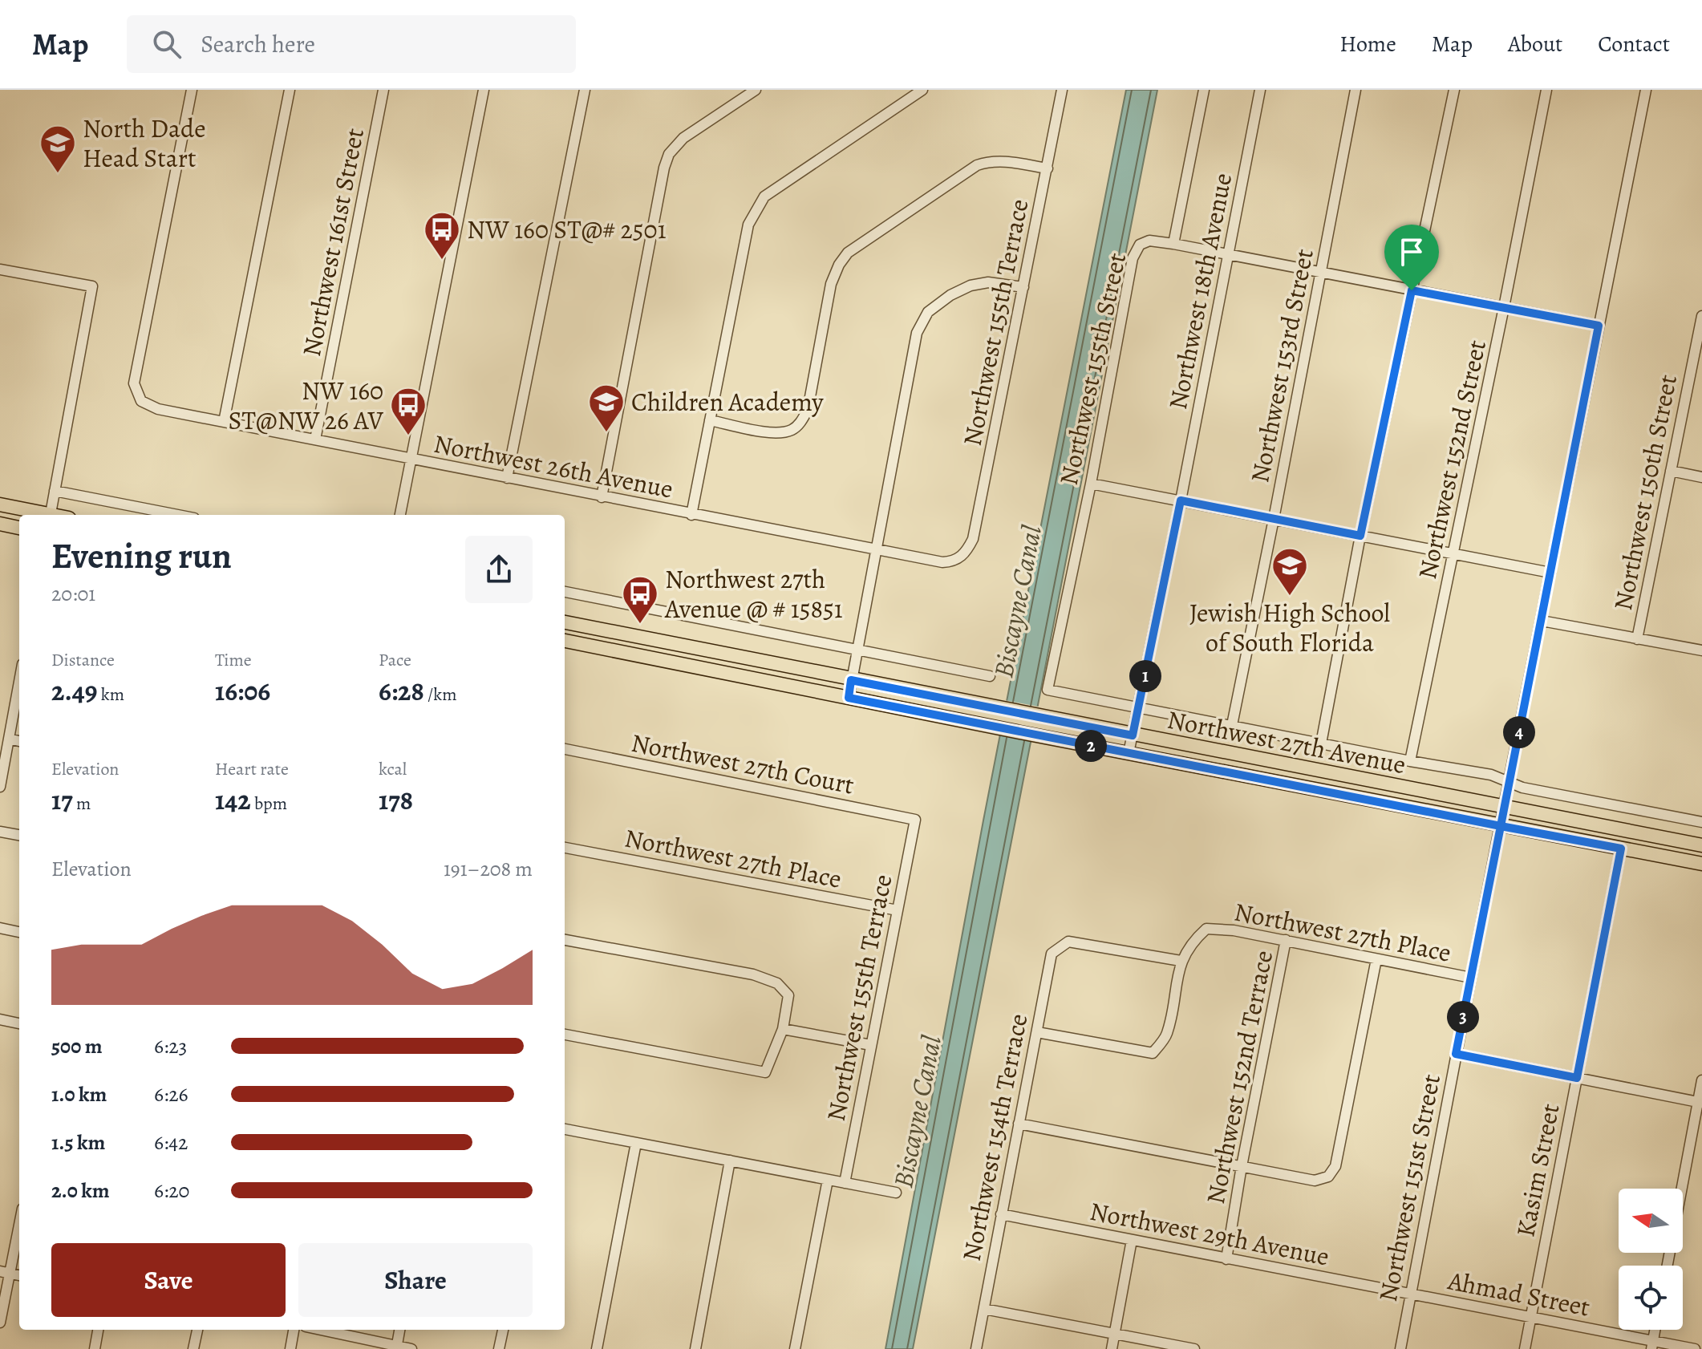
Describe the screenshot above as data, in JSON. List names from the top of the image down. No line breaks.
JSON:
{"streets":{"main road":["Northwest 27th Avenue"],"street":["Northwest 161st Street","Northwest 18th Avenue","Northwest 155th Terrace","Northwest 153rd Street","Northwest 155th Street","Northwest 152nd Street","Northwest 26th Avenue","Northwest 150th Street","Northwest 27th Court","Northwest 27th Place","Northwest 152nd Terrace","Northwest 154th Terrace","Kasim Street","Northwest 151st Street","Northwest 29th Avenue","Ahmad Street"]},"crossings":[["Northwest 161st Street","Northwest 26th Avenue"],["Northwest 18th Avenue","Northwest 27th Avenue"],["Northwest 155th Terrace","Northwest 26th Avenue"],["Northwest 155th Terrace","Northwest 27th Court"],["Northwest 155th Terrace","Northwest 27th Place"],["Northwest 153rd Street","Northwest 27th Avenue"],["Northwest 155th Street","Northwest 27th Avenue"],["Northwest 152nd Street","Northwest 27th Avenue"],["Northwest 27th Avenue","Kasim Street"],["Northwest 27th Avenue","Northwest 151st Street"],["Northwest 27th Place","Northwest 152nd Terrace"],["Northwest 27th Place","Northwest 154th Terrace"],["Northwest 27th Place","Northwest 151st Street"],["Northwest 152nd Terrace","Northwest 29th Avenue"],["Northwest 154th Terrace","Northwest 29th Avenue"],["Kasim Street","Ahmad Street"],["Northwest 151st Street","Northwest 29th Avenue"],["Northwest 151st Street","Ahmad Street"],["Northwest 29th Avenue","Ahmad Street"]],"water":["Biscayne Canal"],"places":{"school or university":["North Dade Head Start","Children Academy","Jewish High School of South Florida"],"bus stop":["NW 160 ST@# 2501","NW 160 ST@NW 26 AV","Northwest 27th Avenue @ # 15851"]},"north":"left","page":{"header":"Map","search":"Search here","nav":["Home","Map","About","Contact"],"heading":["Evening run","20:01"],"stats":[["Distance","2.49 km"],["Time","16:06"],["Pace","6:28 /km"],["Elevation","17 m"],["Heart rate","142 bpm"],["kcal","178"]],"pins":["1","4","2","3"],"chart":["Elevation","191–208 m"],"list":[{"name":"500 m","note":"6:23"},{"name":"1.0 km","note":"6:26"},{"name":"1.5 km","note":"6:42"},{"name":"2.0 km","note":"6:20"}],"buttons":["Save","Share"]}}
